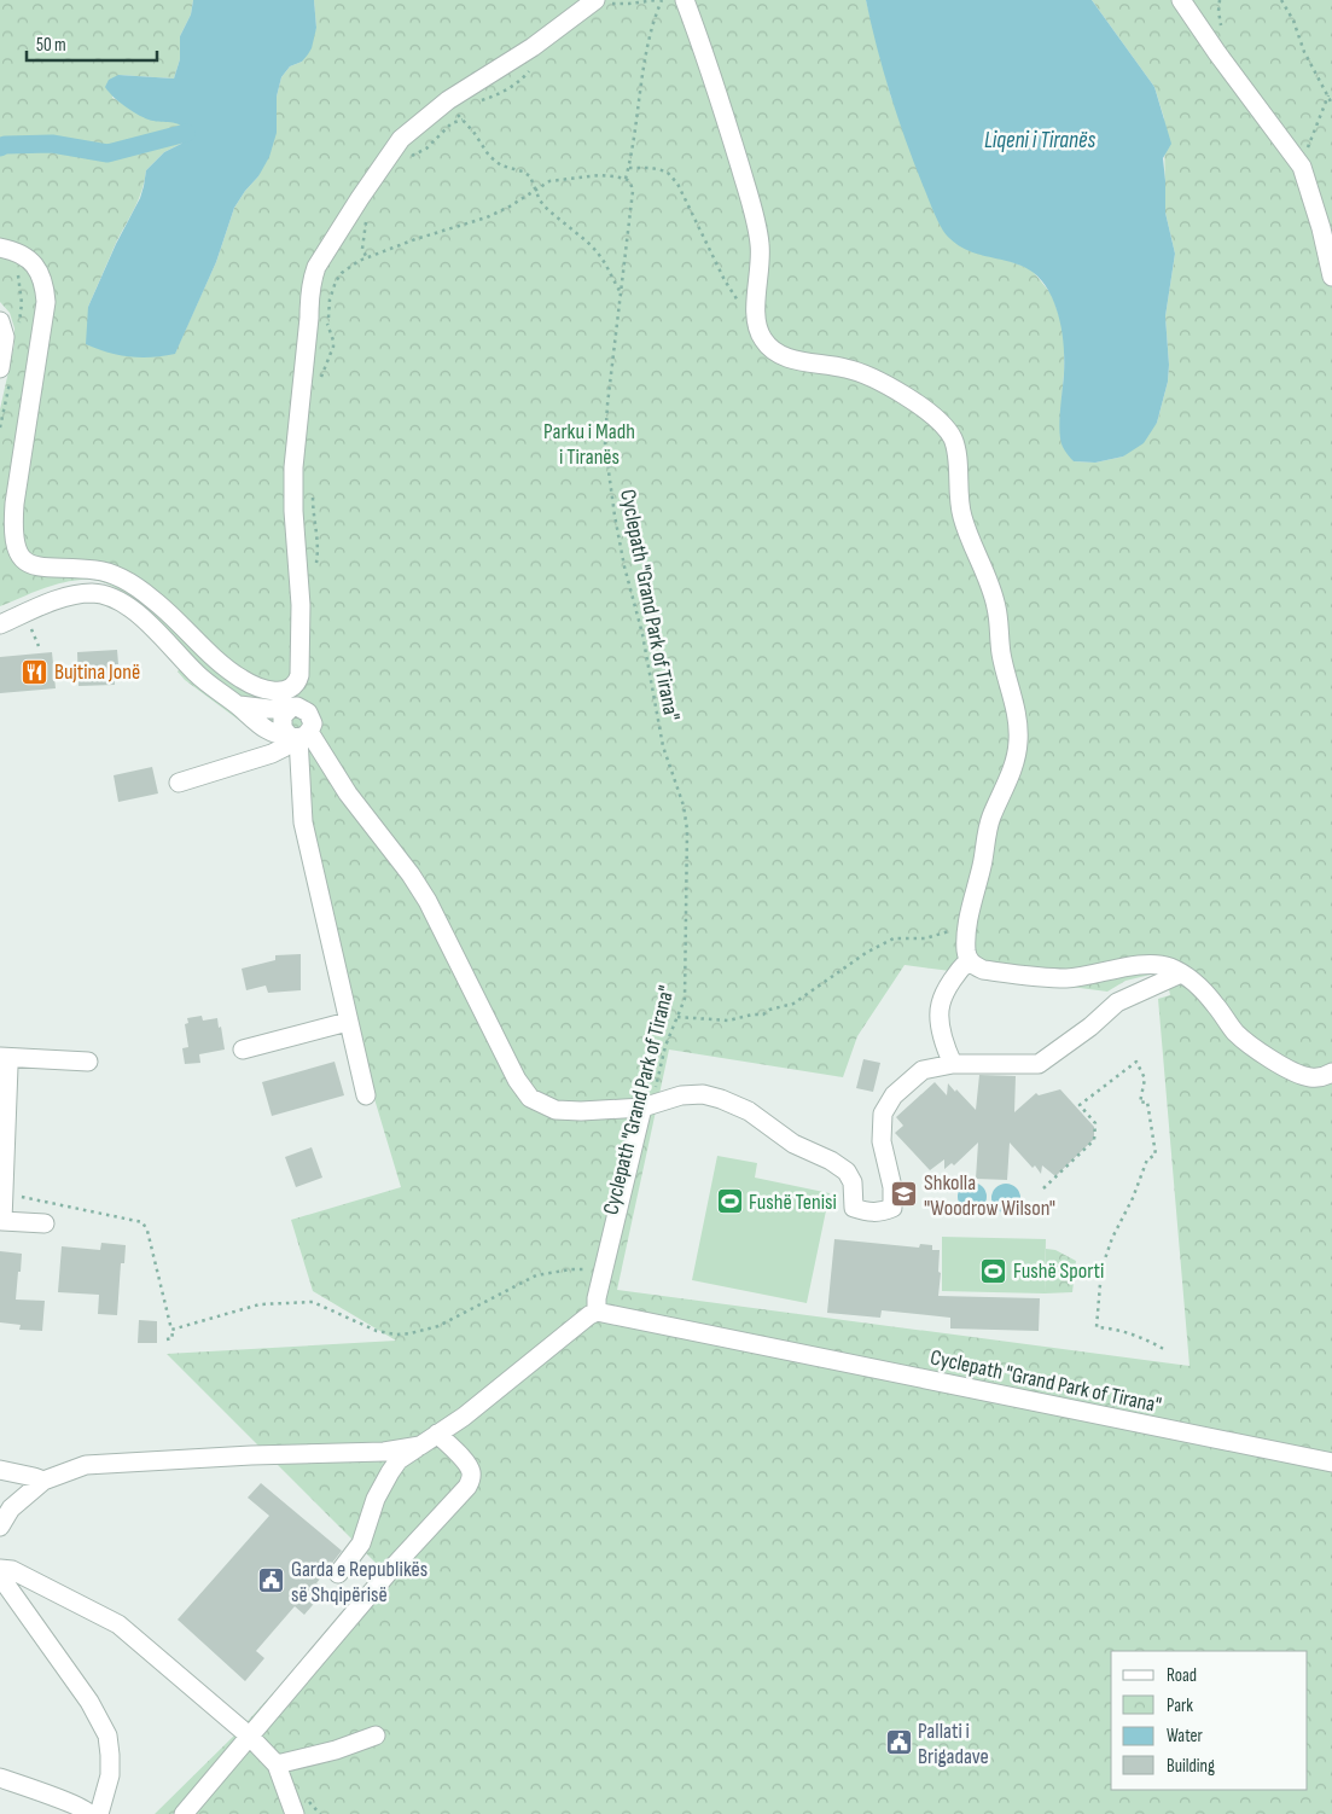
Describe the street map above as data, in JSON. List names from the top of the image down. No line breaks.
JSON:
{"streets":{"path":["Cyclepath \"Grand Park of Tirana\""]},"water":["Liqeni i Tiranës"],"parks":["Parku i Madh i Tiranës"],"places":{"restaurant":["Bujtina Jonë"],"school or university":["Shkolla \"Woodrow Wilson\""],"sports":["Fushë Tenisi","Fushë Sporti"],"public building":["Garda e Republikës së Shqipërisë","Pallati i Brigadave"]},"legend":["Road","Park","Water","Building"],"scale_bar":"50 m"}
